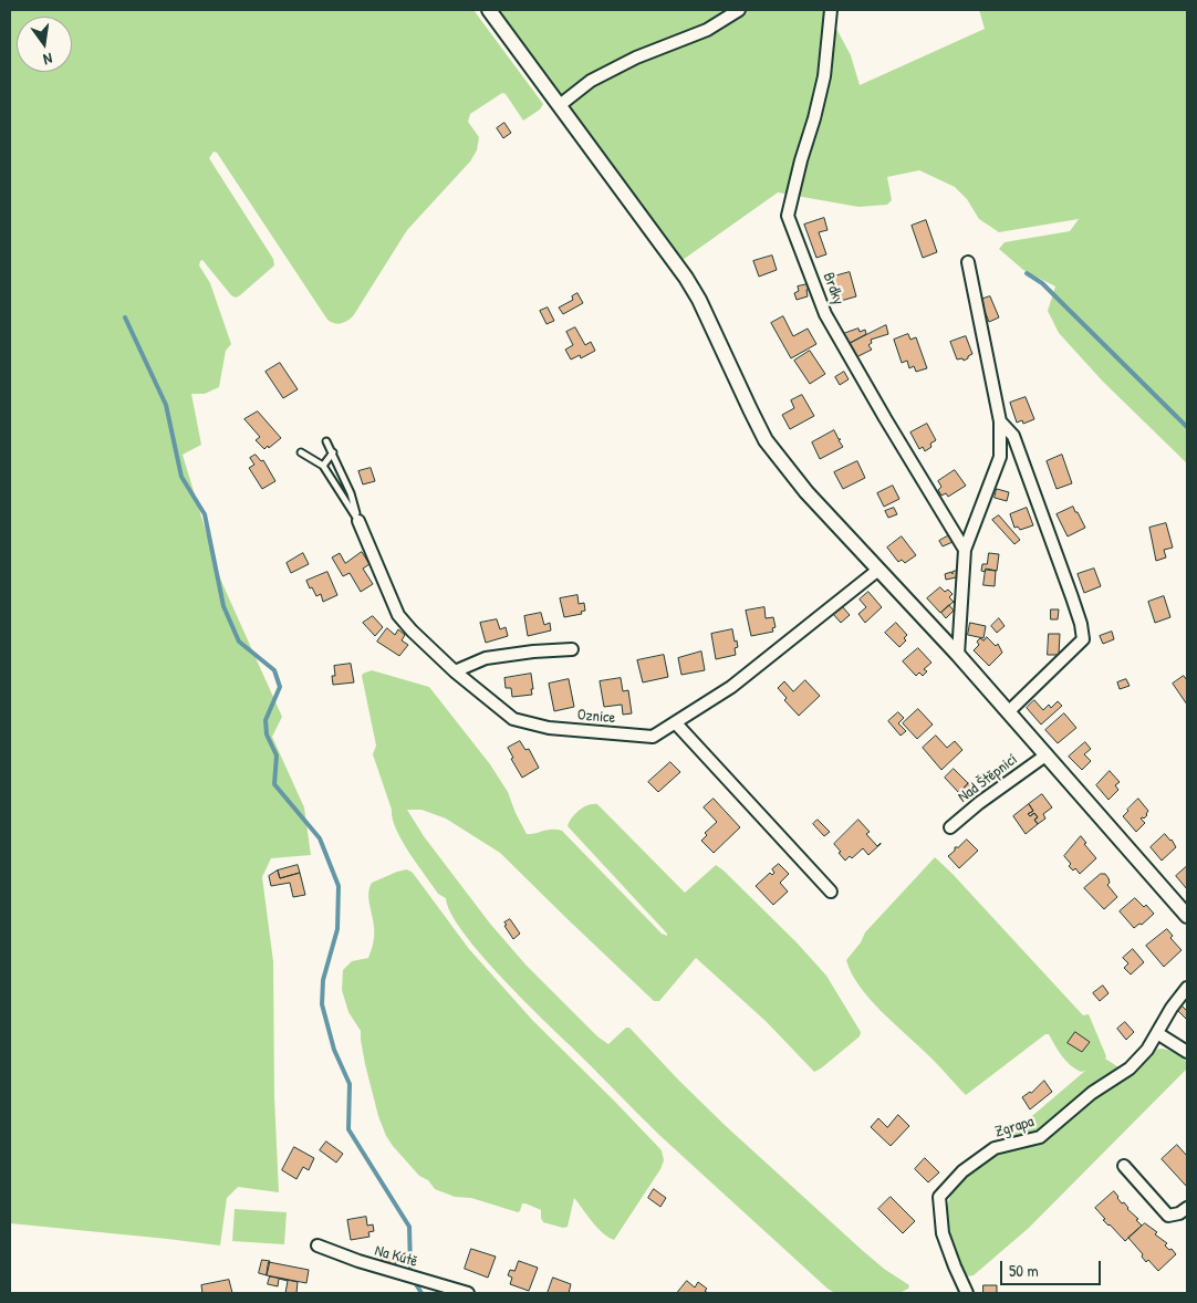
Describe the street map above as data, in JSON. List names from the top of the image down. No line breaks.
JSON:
{"streets":{"street":["Brdky","Oznice","Nad Štěpnicí","Zgrapa","Na Kútě"]},"scale_bar":"50 m","north":"bottom"}
